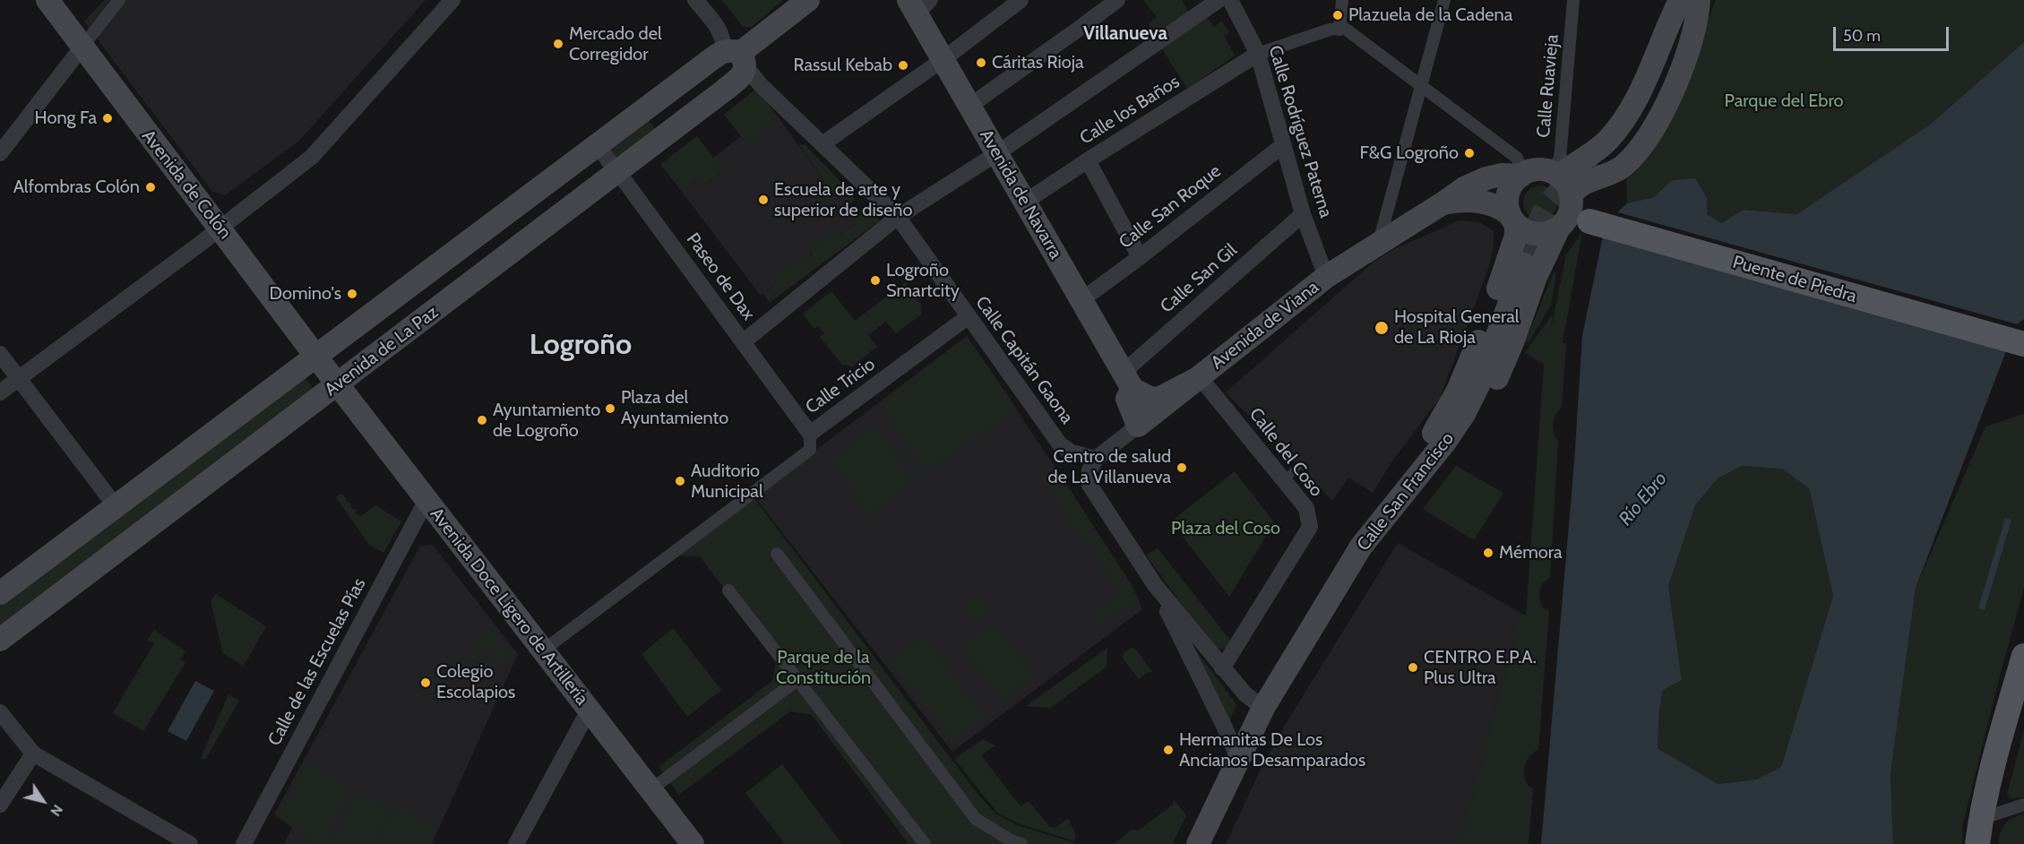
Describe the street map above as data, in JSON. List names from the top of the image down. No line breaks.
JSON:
{"streets":{"main road":["Avenida de Colón","Avenida de Navarra","Puente de Piedra","Avenida de Viana","Avenida de La Paz","Calle San Francisco","Avenida Doce Ligero de Artillería"],"street":["Calle Ruavieja","Calle los Baños","Calle Rodríguez Paterna","Calle San Roque","Paseo de Dax","Calle San Gil","Calle Capitán Gaona","Calle Tricio","Calle del Coso","Calle de las Escuelas Pías"]},"crossings":[["Calle Ruavieja","Puente de Piedra"],["Calle Ruavieja","Avenida de Viana"],["Calle los Baños","Calle Rodríguez Paterna"],["Calle los Baños","Avenida de Navarra"],["Calle Rodríguez Paterna","Calle San Roque"],["Calle Rodríguez Paterna","Calle San Gil"],["Calle Rodríguez Paterna","Avenida de Viana"],["Avenida de Colón","Avenida de La Paz"],["Avenida de Colón","Avenida Doce Ligero de Artillería"],["Avenida de Navarra","Calle San Roque"],["Avenida de Navarra","Calle San Gil"],["Avenida de Navarra","Avenida de Viana"],["Paseo de Dax","Avenida de La Paz"],["Paseo de Dax","Calle Tricio"],["Puente de Piedra","Avenida de Viana"],["Avenida de Viana","Calle Capitán Gaona"],["Avenida de Viana","Calle del Coso"],["Avenida de La Paz","Calle Capitán Gaona"],["Avenida de La Paz","Avenida Doce Ligero de Artillería"],["Calle Capitán Gaona","Calle Tricio"],["Calle Tricio","Avenida Doce Ligero de Artillería"],["Avenida Doce Ligero de Artillería","Calle de las Escuelas Pías"]],"districts":["Villanueva","Logroño"],"water":["Río Ebro"],"parks":["Parque del Ebro","Plaza del Coso","Parque de la Constitución"],"places":["Plazuela de la Cadena","Mercado del Corregidor","Cáritas Rioja","Rassul Kebab","Hong Fa","F&G Logroño","Alfombras Colón","Escuela de arte y superior de diseño","Logroño Smartcity","Domino's","Hospital General de La Rioja","Plaza del Ayuntamiento","Ayuntamiento de Logroño","Centro de salud de La Villanueva","Auditorio Municipal","Mémora","CENTRO E.P.A. Plus Ultra","Colegio Escolapios","Hermanitas De Los Ancianos Desamparados"],"scale_bar":"50 m","north":"bottom right"}
